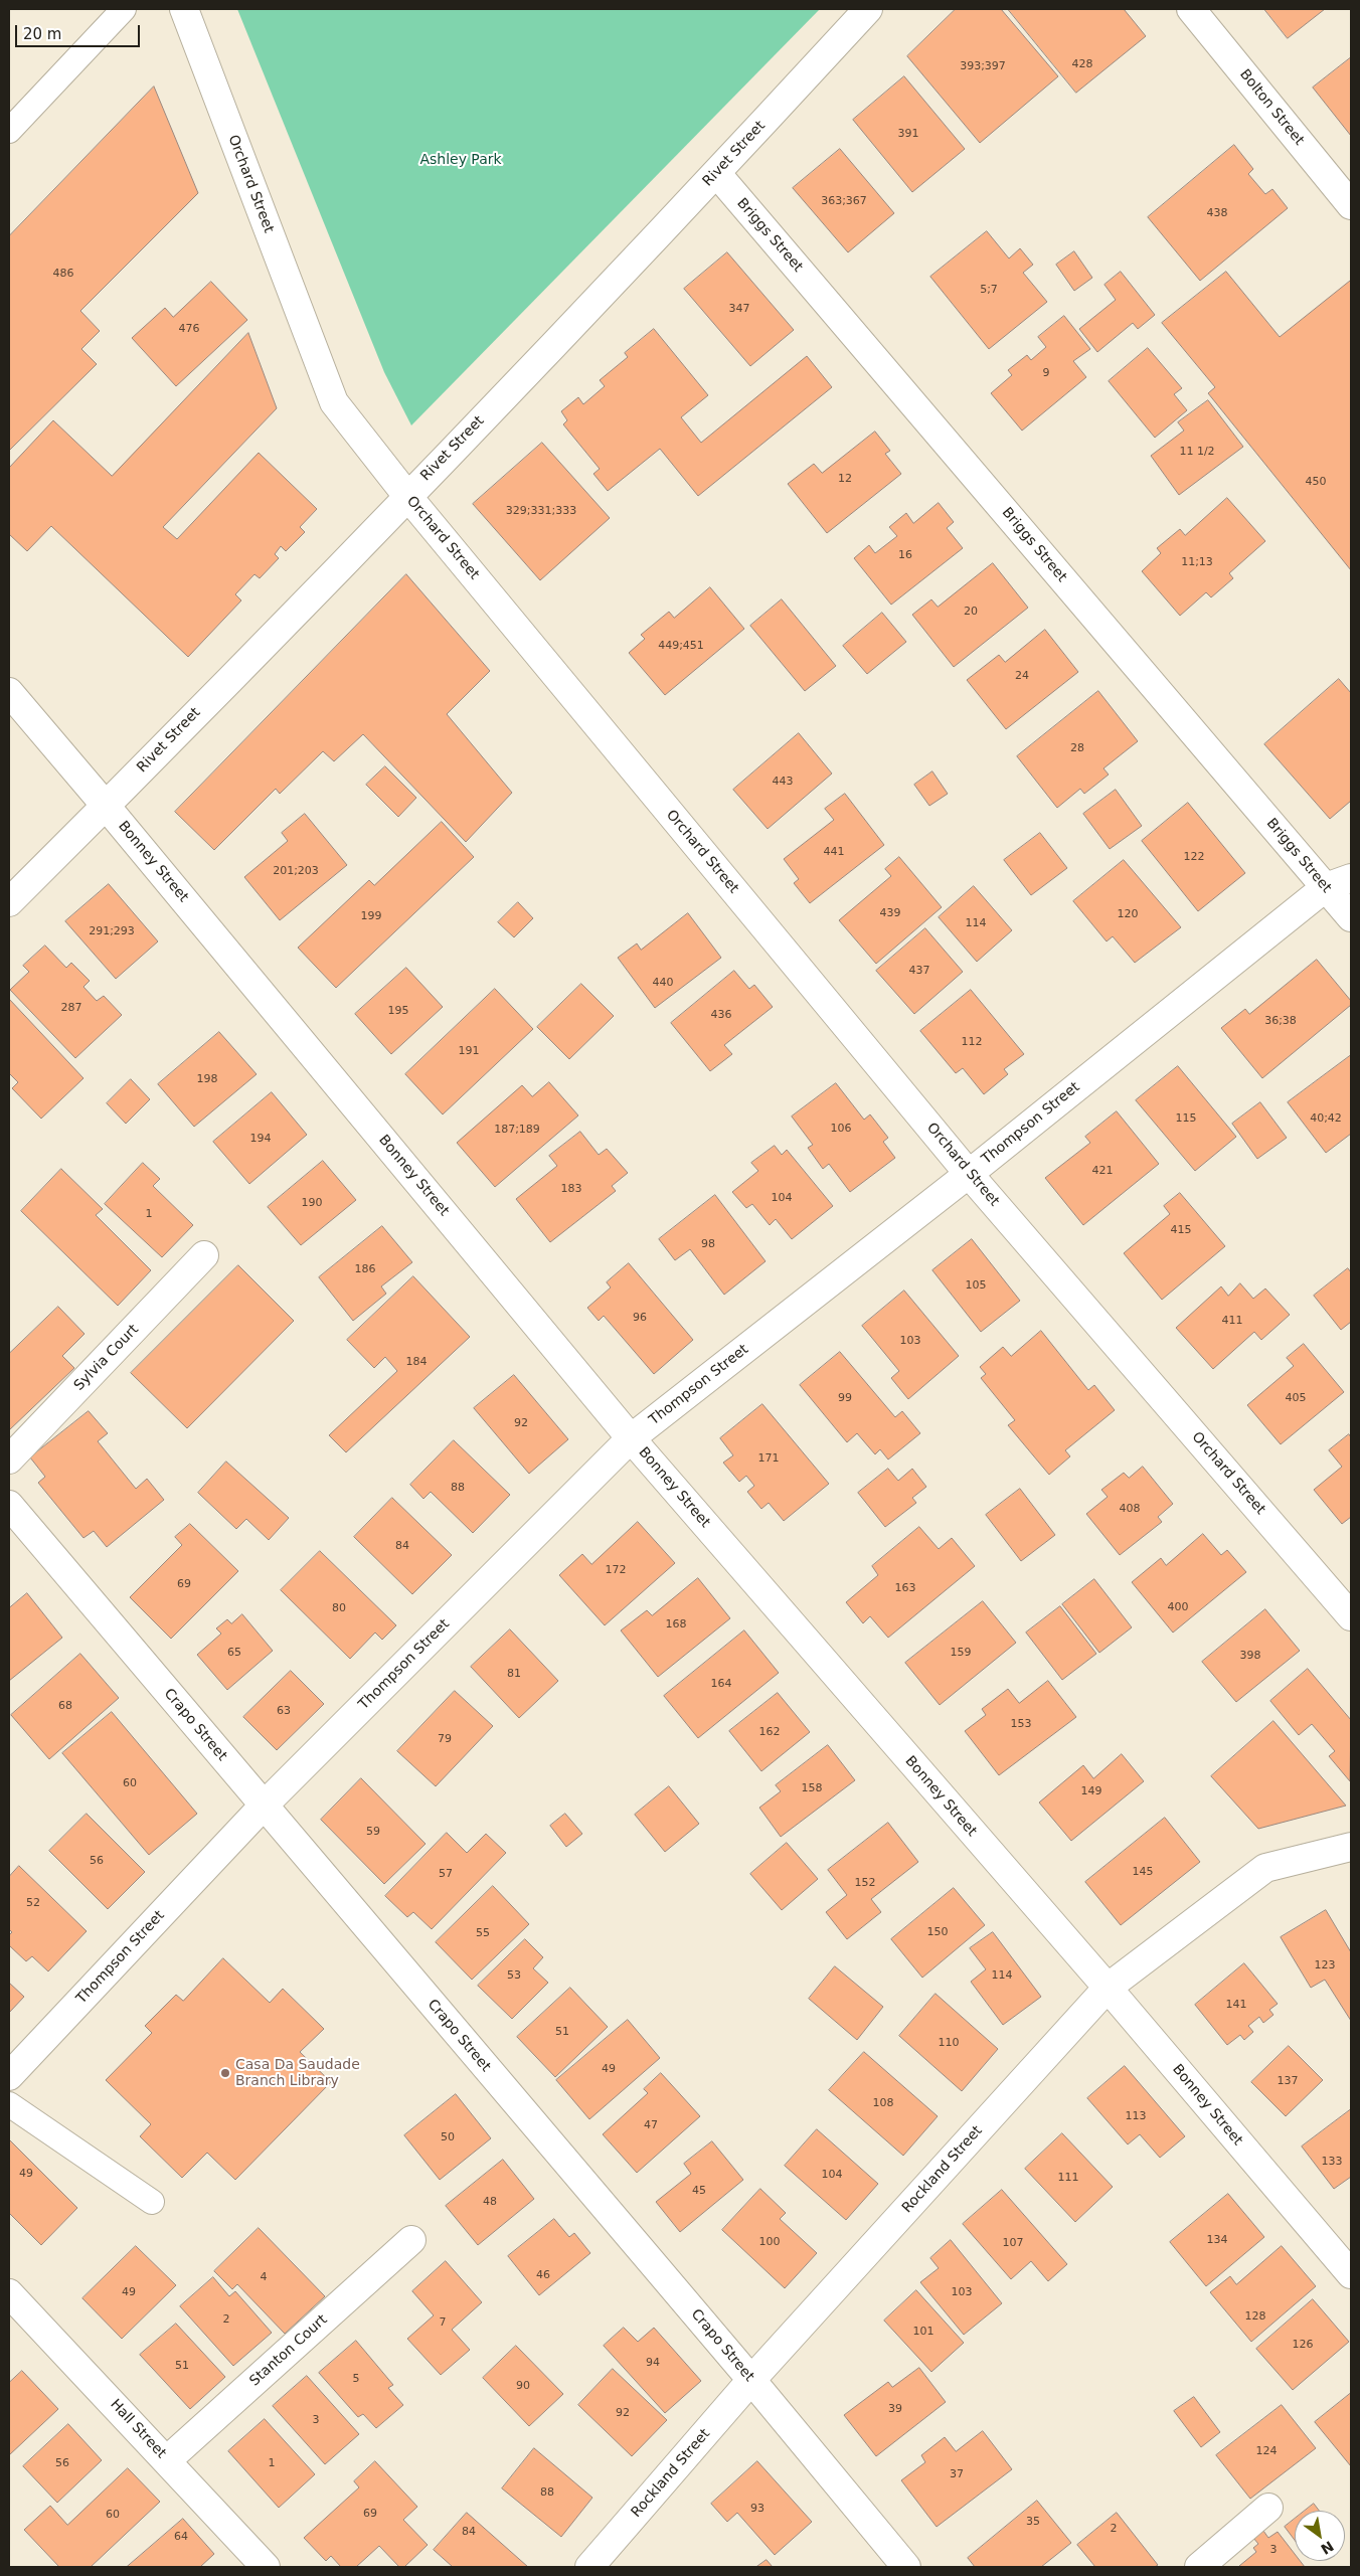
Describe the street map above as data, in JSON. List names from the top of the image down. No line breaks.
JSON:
{"streets":{"street":["Bolton Street","Rivet Street","Orchard Street","Briggs Street","Bonney Street","Thompson Street","Sylvia Court","Crapo Street","Rockland Street","Stanton Court","Hall Street"]},"crossings":[["Rivet Street","Orchard Street"],["Rivet Street","Briggs Street"],["Rivet Street","Bonney Street"],["Orchard Street","Thompson Street"],["Briggs Street","Thompson Street"],["Bonney Street","Thompson Street"],["Bonney Street","Rockland Street"],["Thompson Street","Crapo Street"],["Crapo Street","Rockland Street"],["Stanton Court","Hall Street"]],"parks":["Ashley Park"],"places":["Casa Da Saudade Branch Library"],"house_numbers":["428","393;397","391","363;367","438","486","5;7","347","476","9","11 1/2","12","450","329;331;333","16","11;13","20","449;451","24","28","443","441","122","201;203","439","120","199","114","291;293","437","440","287","195","436","36;38","112","191","198","115","40;42","106","187;189","194","421","183","104","190","1","415","98","186","105","96","411","103","184","99","405","92","171","88","408","84","172","69","163","400","80","168","65","159","398","81","164","68","63","153","162","79","60","158","149","59","56","145","57","152","52","150","55","123","53","114","141","51","110","49","137","108","113","47","50","133","49","104","111","45","48","134","100","107","46","4","49","103","128","2","7","101","126","94","51","5","90","39","92","3","124","56","1","37","88","93","69","60","35","2","84","64","3"],"scale_bar":"20 m","north":"bottom right"}
